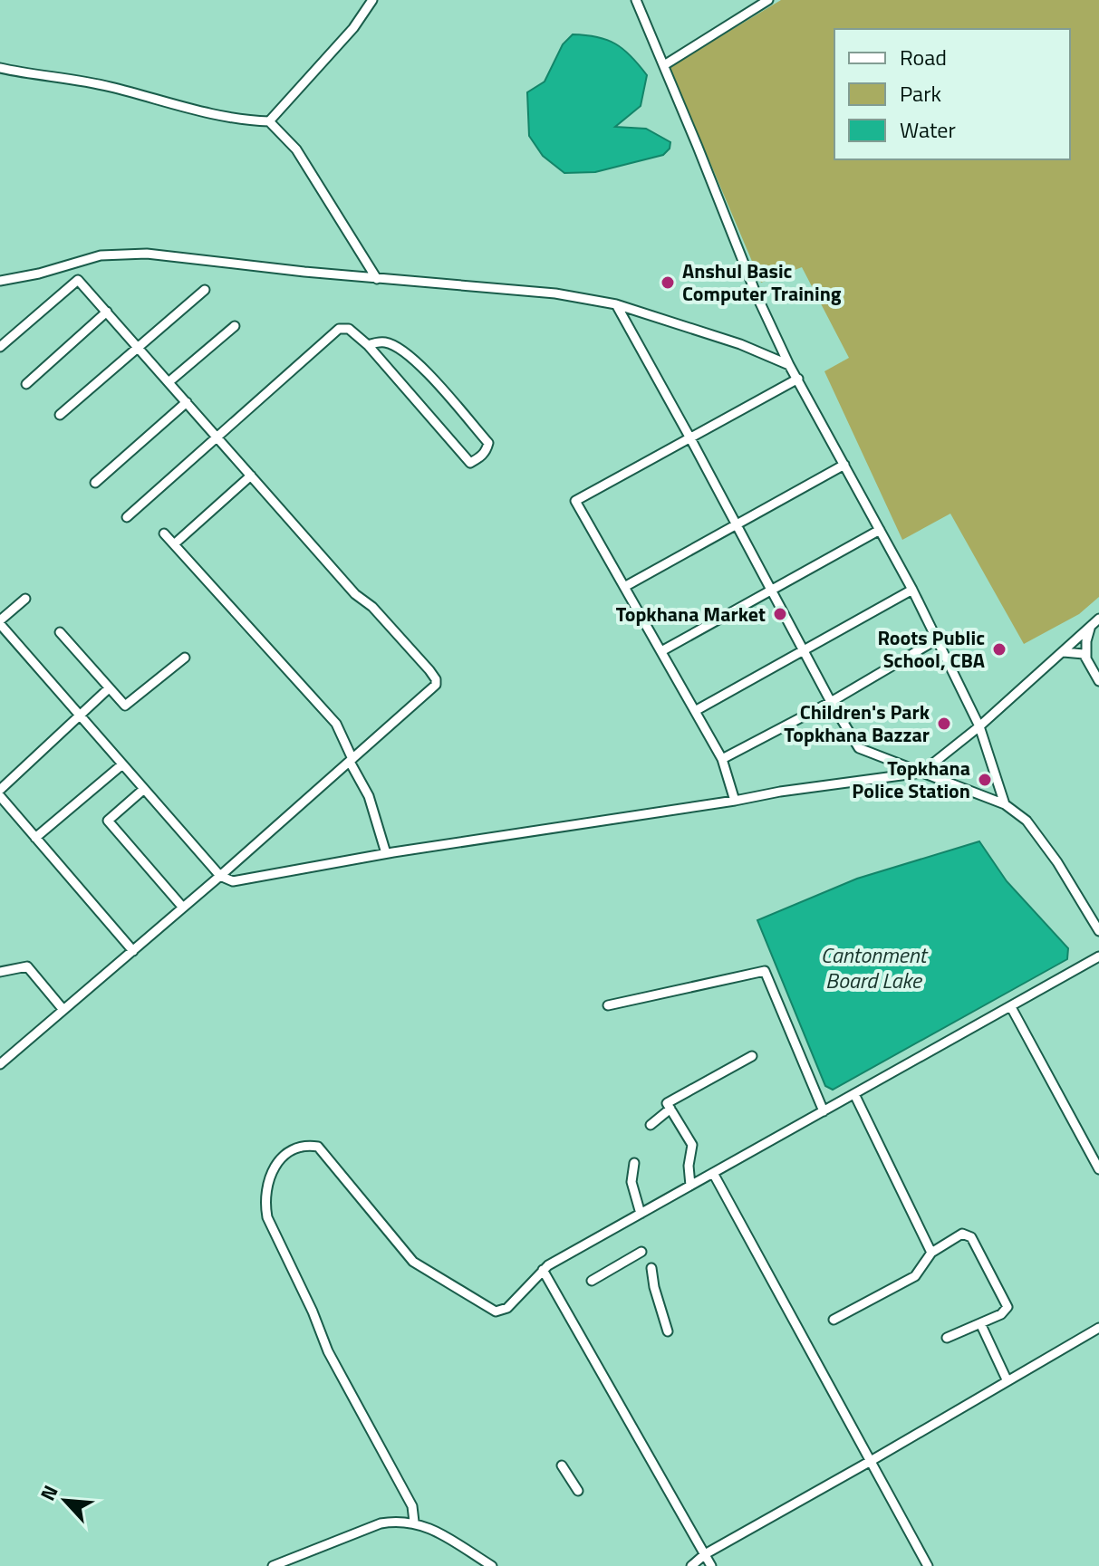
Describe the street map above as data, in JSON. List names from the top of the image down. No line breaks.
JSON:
{"water":["Cantonment Board Lake"],"places":["Anshul Basic Computer Training","Topkhana Market","Roots Public School, CBA","Children's Park Topkhana Bazzar","Topkhana Police Station"],"legend":["Road","Park","Water"],"north":"top left"}
